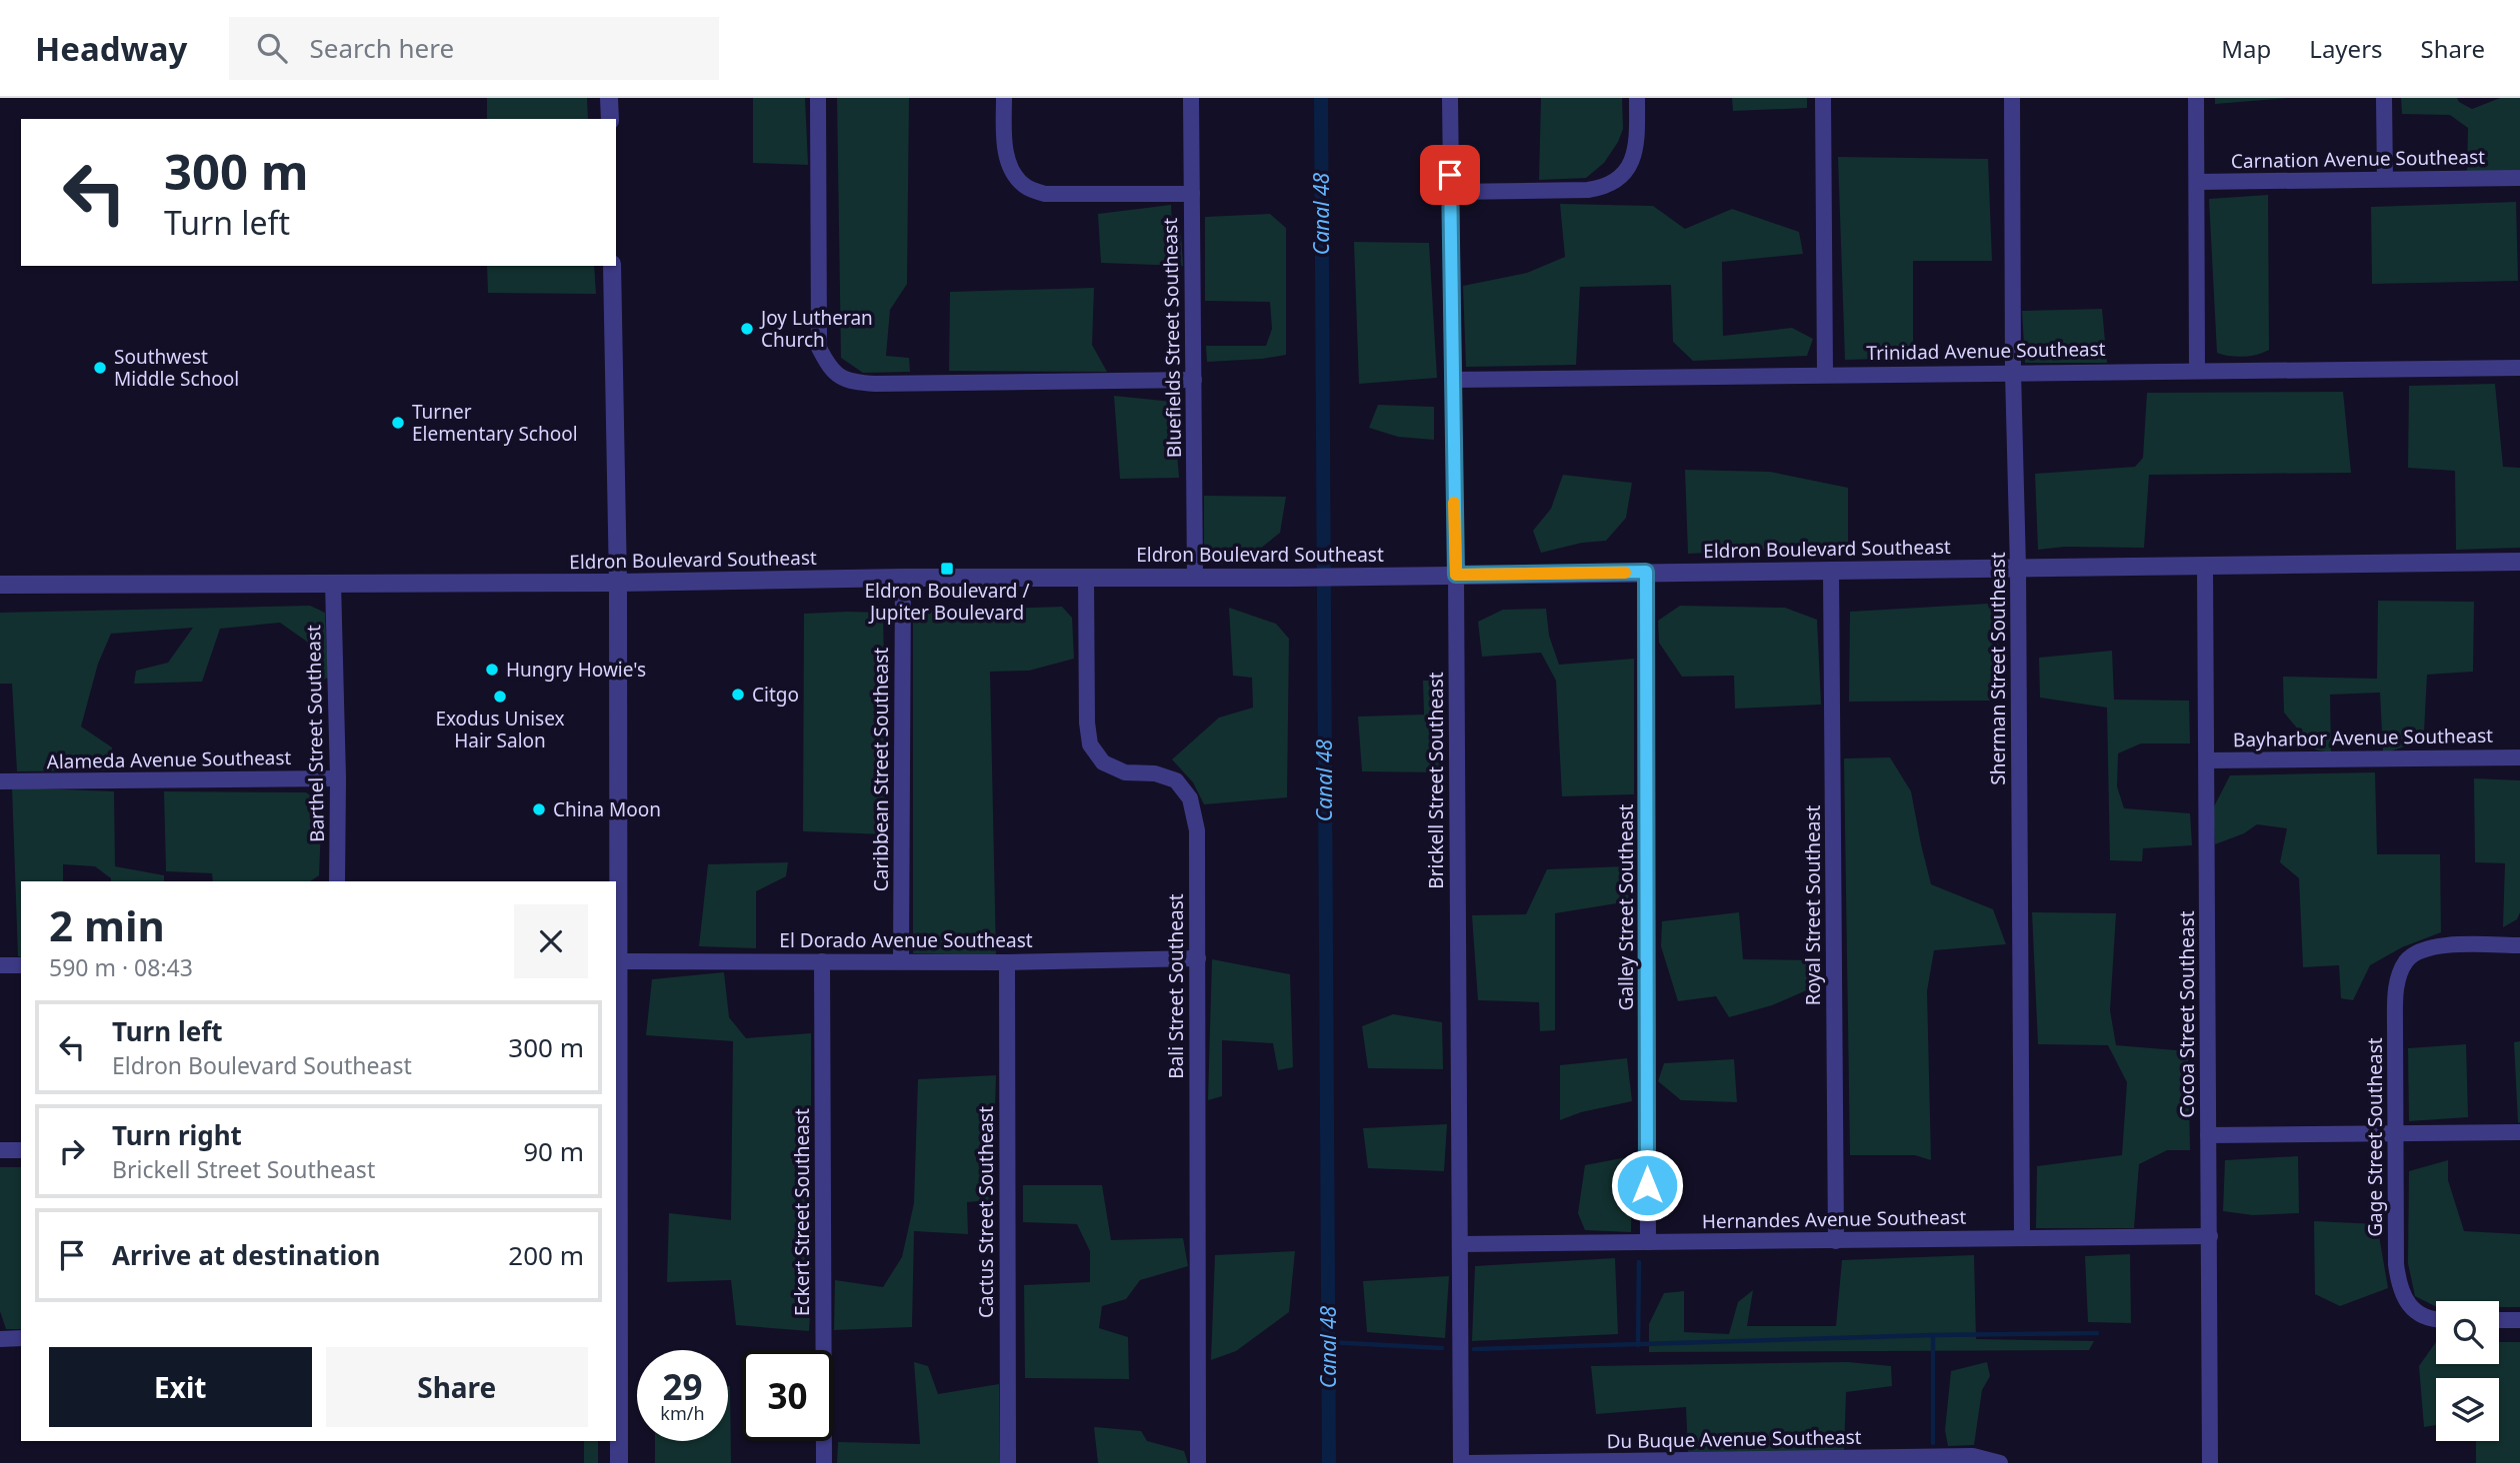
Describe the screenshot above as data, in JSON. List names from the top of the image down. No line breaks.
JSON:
{"streets":{"street":["Carnation Avenue Southeast","Bluefields Street Southeast","Trinidad Avenue Southeast","Eldron Boulevard Southeast","Sherman Street Southeast","Barthel Street Southeast","Bayharbor Avenue Southeast","Alameda Avenue Southeast","Caribbean Street Southeast","Brickell Street Southeast","Royal Street Southeast","Galley Street Southeast","El Dorado Avenue Southeast","Bali Street Southeast","Cocoa Street Southeast","Gage Street Southeast","Eckert Street Southeast","Cactus Street Southeast","Hernandes Avenue Southeast","Du Buque Avenue Southeast"]},"crossings":[["Bluefields Street Southeast","Eldron Boulevard Southeast"],["Trinidad Avenue Southeast","Sherman Street Southeast"],["Trinidad Avenue Southeast","Brickell Street Southeast"],["Eldron Boulevard Southeast","Sherman Street Southeast"],["Eldron Boulevard Southeast","Barthel Street Southeast"],["Eldron Boulevard Southeast","Caribbean Street Southeast"],["Eldron Boulevard Southeast","Brickell Street Southeast"],["Eldron Boulevard Southeast","Royal Street Southeast"],["Eldron Boulevard Southeast","Galley Street Southeast"],["Eldron Boulevard Southeast","Bali Street Southeast"],["Eldron Boulevard Southeast","Cocoa Street Southeast"],["Sherman Street Southeast","Hernandes Avenue Southeast"],["Barthel Street Southeast","Alameda Avenue Southeast"],["Bayharbor Avenue Southeast","Cocoa Street Southeast"],["Caribbean Street Southeast","El Dorado Avenue Southeast"],["Brickell Street Southeast","Hernandes Avenue Southeast"],["Royal Street Southeast","Hernandes Avenue Southeast"],["Galley Street Southeast","Hernandes Avenue Southeast"],["El Dorado Avenue Southeast","Bali Street Southeast"],["El Dorado Avenue Southeast","Eckert Street Southeast"],["El Dorado Avenue Southeast","Cactus Street Southeast"],["Cocoa Street Southeast","Hernandes Avenue Southeast"]],"water":["Canal 48"],"places":{"other":["Joy Lutheran Church","Southwest Middle School","Turner Elementary School","Hungry Howie's","Citgo","Exodus Unisex Hair Salon","China Moon"],"transit":["Eldron Boulevard / Jupiter Boulevard"]},"page":{"header":"Headway","search":"Search here","nav":["Map","Layers","Share"],"turn":["300 m","Turn left"],"heading":["2 min","590 m · 08:43"],"list":[{"name":"Turn left","note":"Eldron Boulevard Southeast","value":"300 m"},{"name":"Turn right","note":"Brickell Street Southeast","value":"90 m"},{"name":"Arrive at destination","value":"200 m"}],"buttons":["Exit","Share"],"speed":"29 km/h","limit":"30"}}
